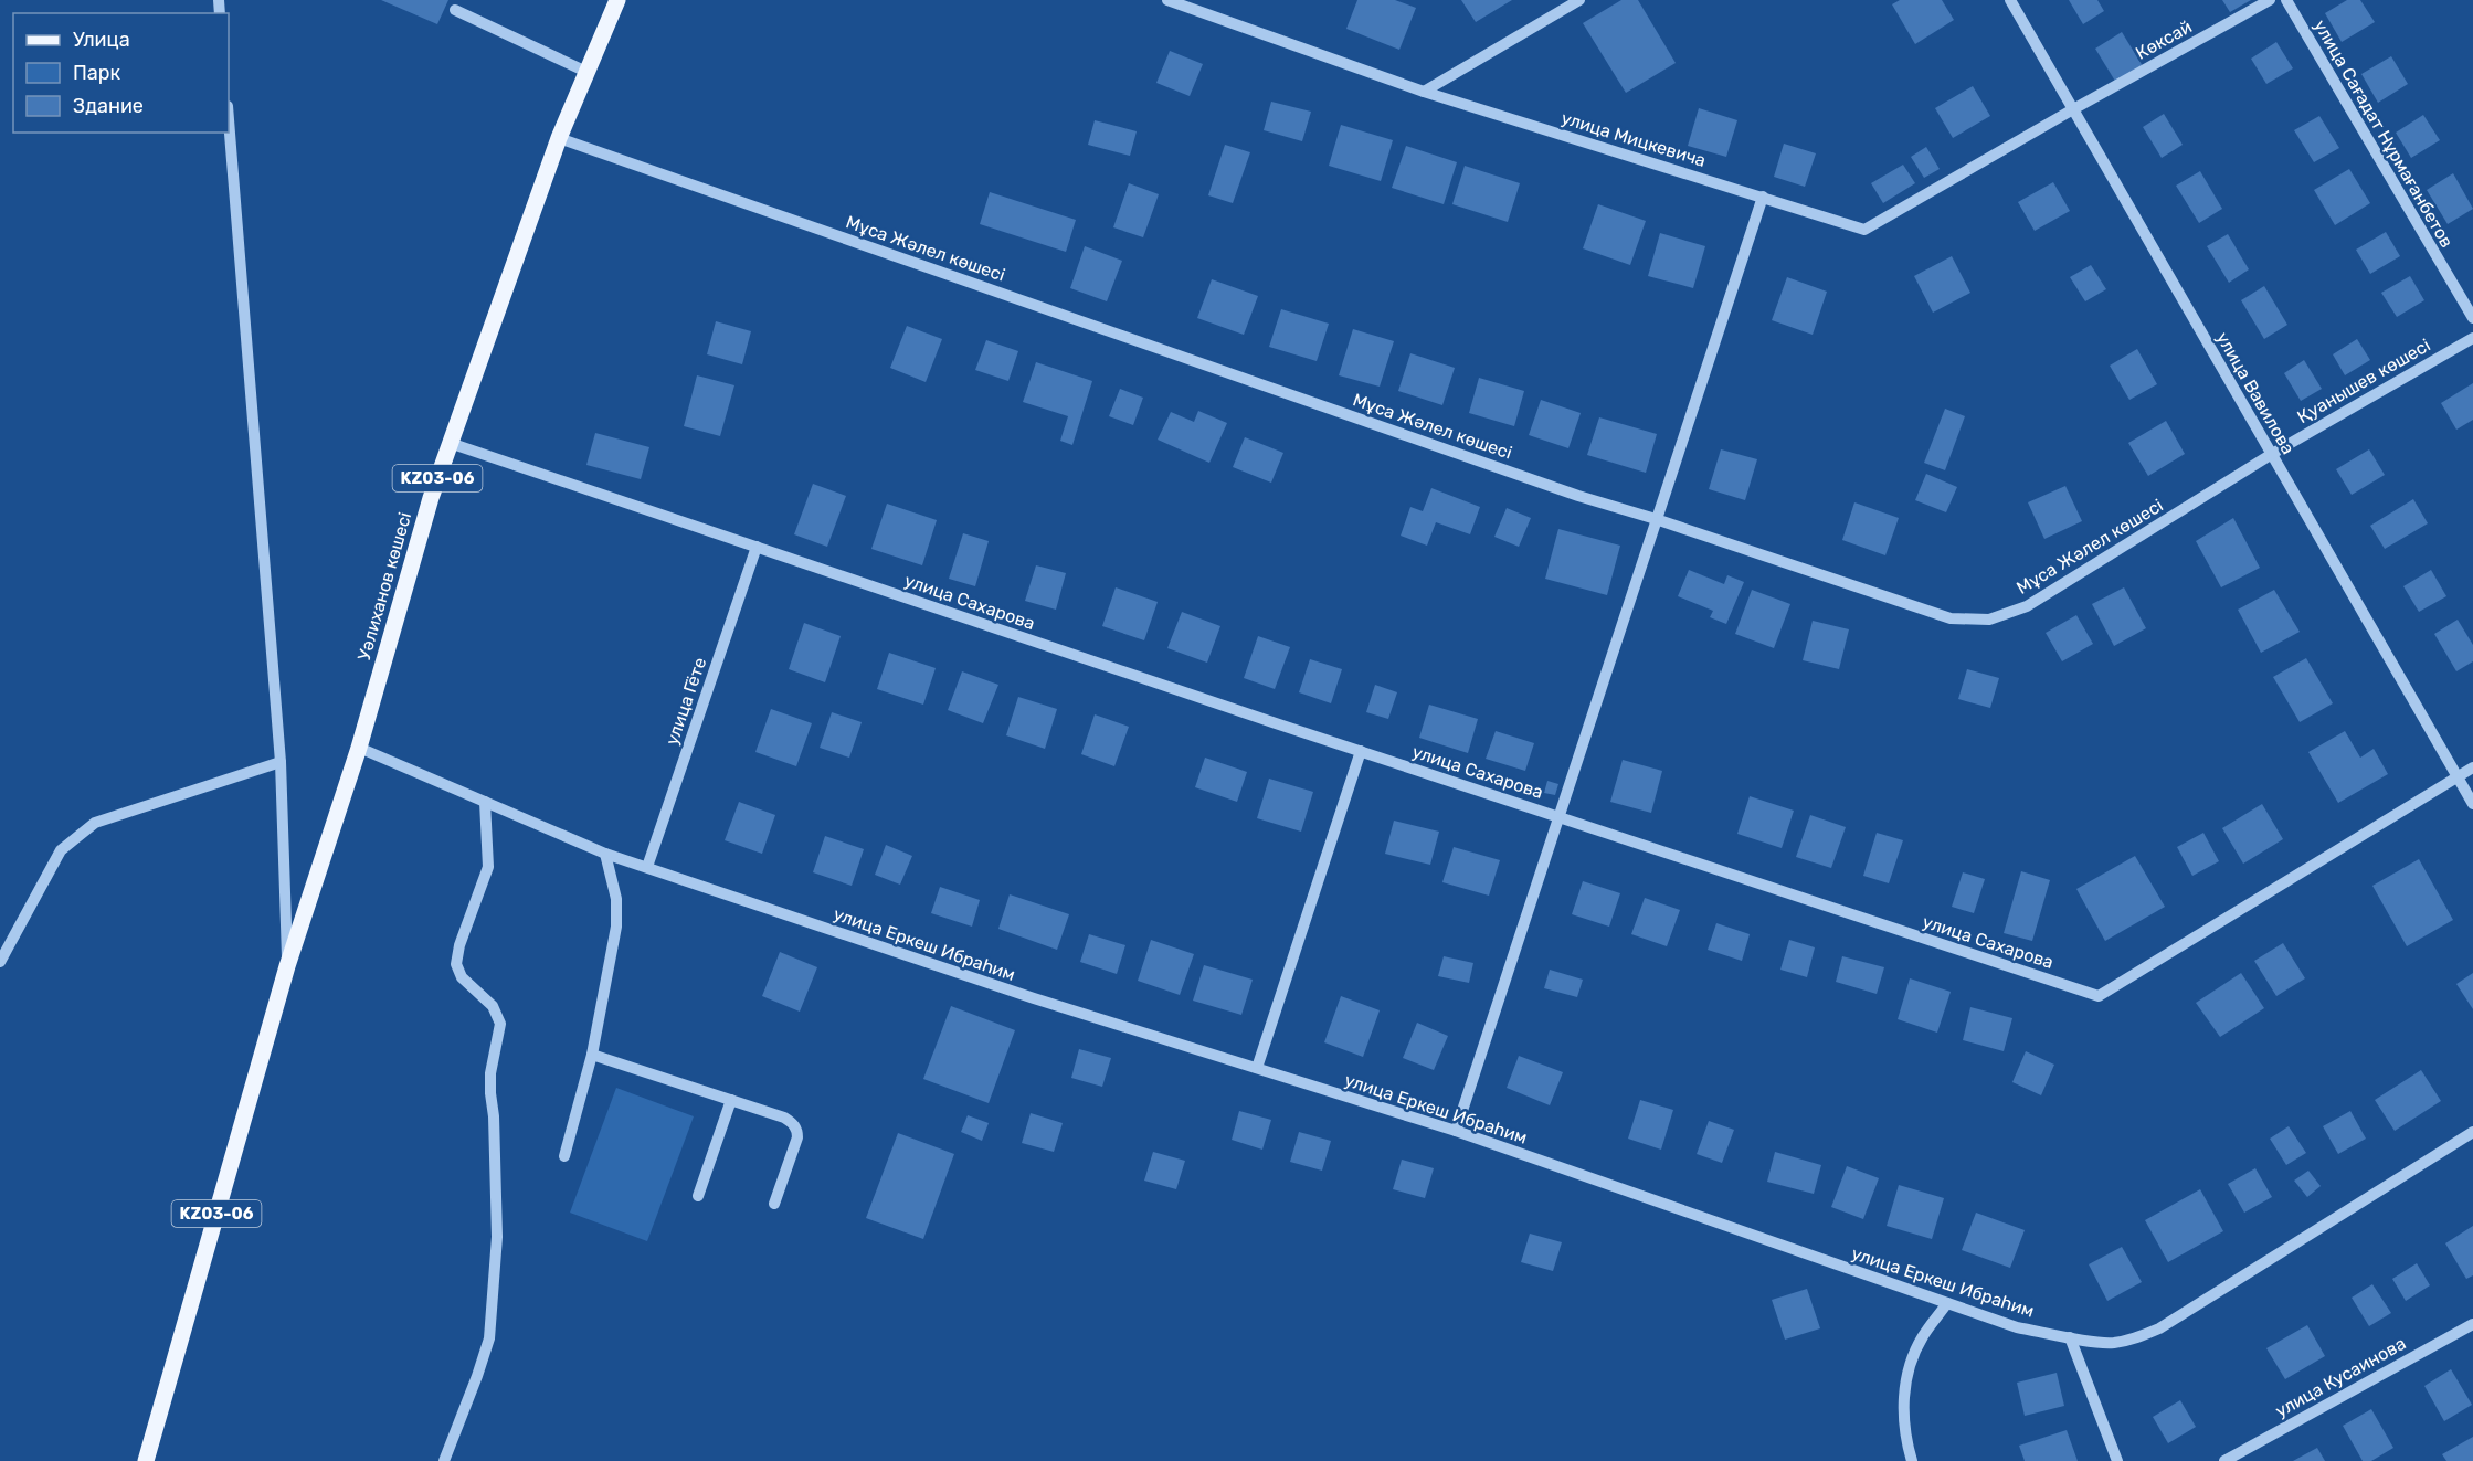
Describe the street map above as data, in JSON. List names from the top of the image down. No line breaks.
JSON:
{"streets":{"main road":["KZ03-06","Уәлиханов көшесі"],"street":["Көксай","улица Сағадат Нұрмағанбетов","улица Мицкевича","Мұса Жәлел көшесі","Қуанышев көшесі","улица Вавилова","улица Сахарова","улица Гёте","улица Еркеш Ибраһим","улица Кусаинова"]},"crossings":[["Көксай","улица Мицкевича"],["Көксай","улица Вавилова"],["улица Мицкевича","улица Вавилова"],["Мұса Жәлел көшесі","Қуанышев көшесі"],["Мұса Жәлел көшесі","улица Вавилова"],["Мұса Жәлел көшесі","Уәлиханов көшесі"],["Қуанышев көшесі","улица Вавилова"],["улица Вавилова","улица Сахарова"],["KZ03-06","Уәлиханов көшесі"],["Уәлиханов көшесі","улица Сахарова"],["Уәлиханов көшесі","улица Еркеш Ибраһим"],["улица Сахарова","улица Гёте"],["улица Гёте","улица Еркеш Ибраһим"]],"legend":["Улица","Парк","Здание"]}
